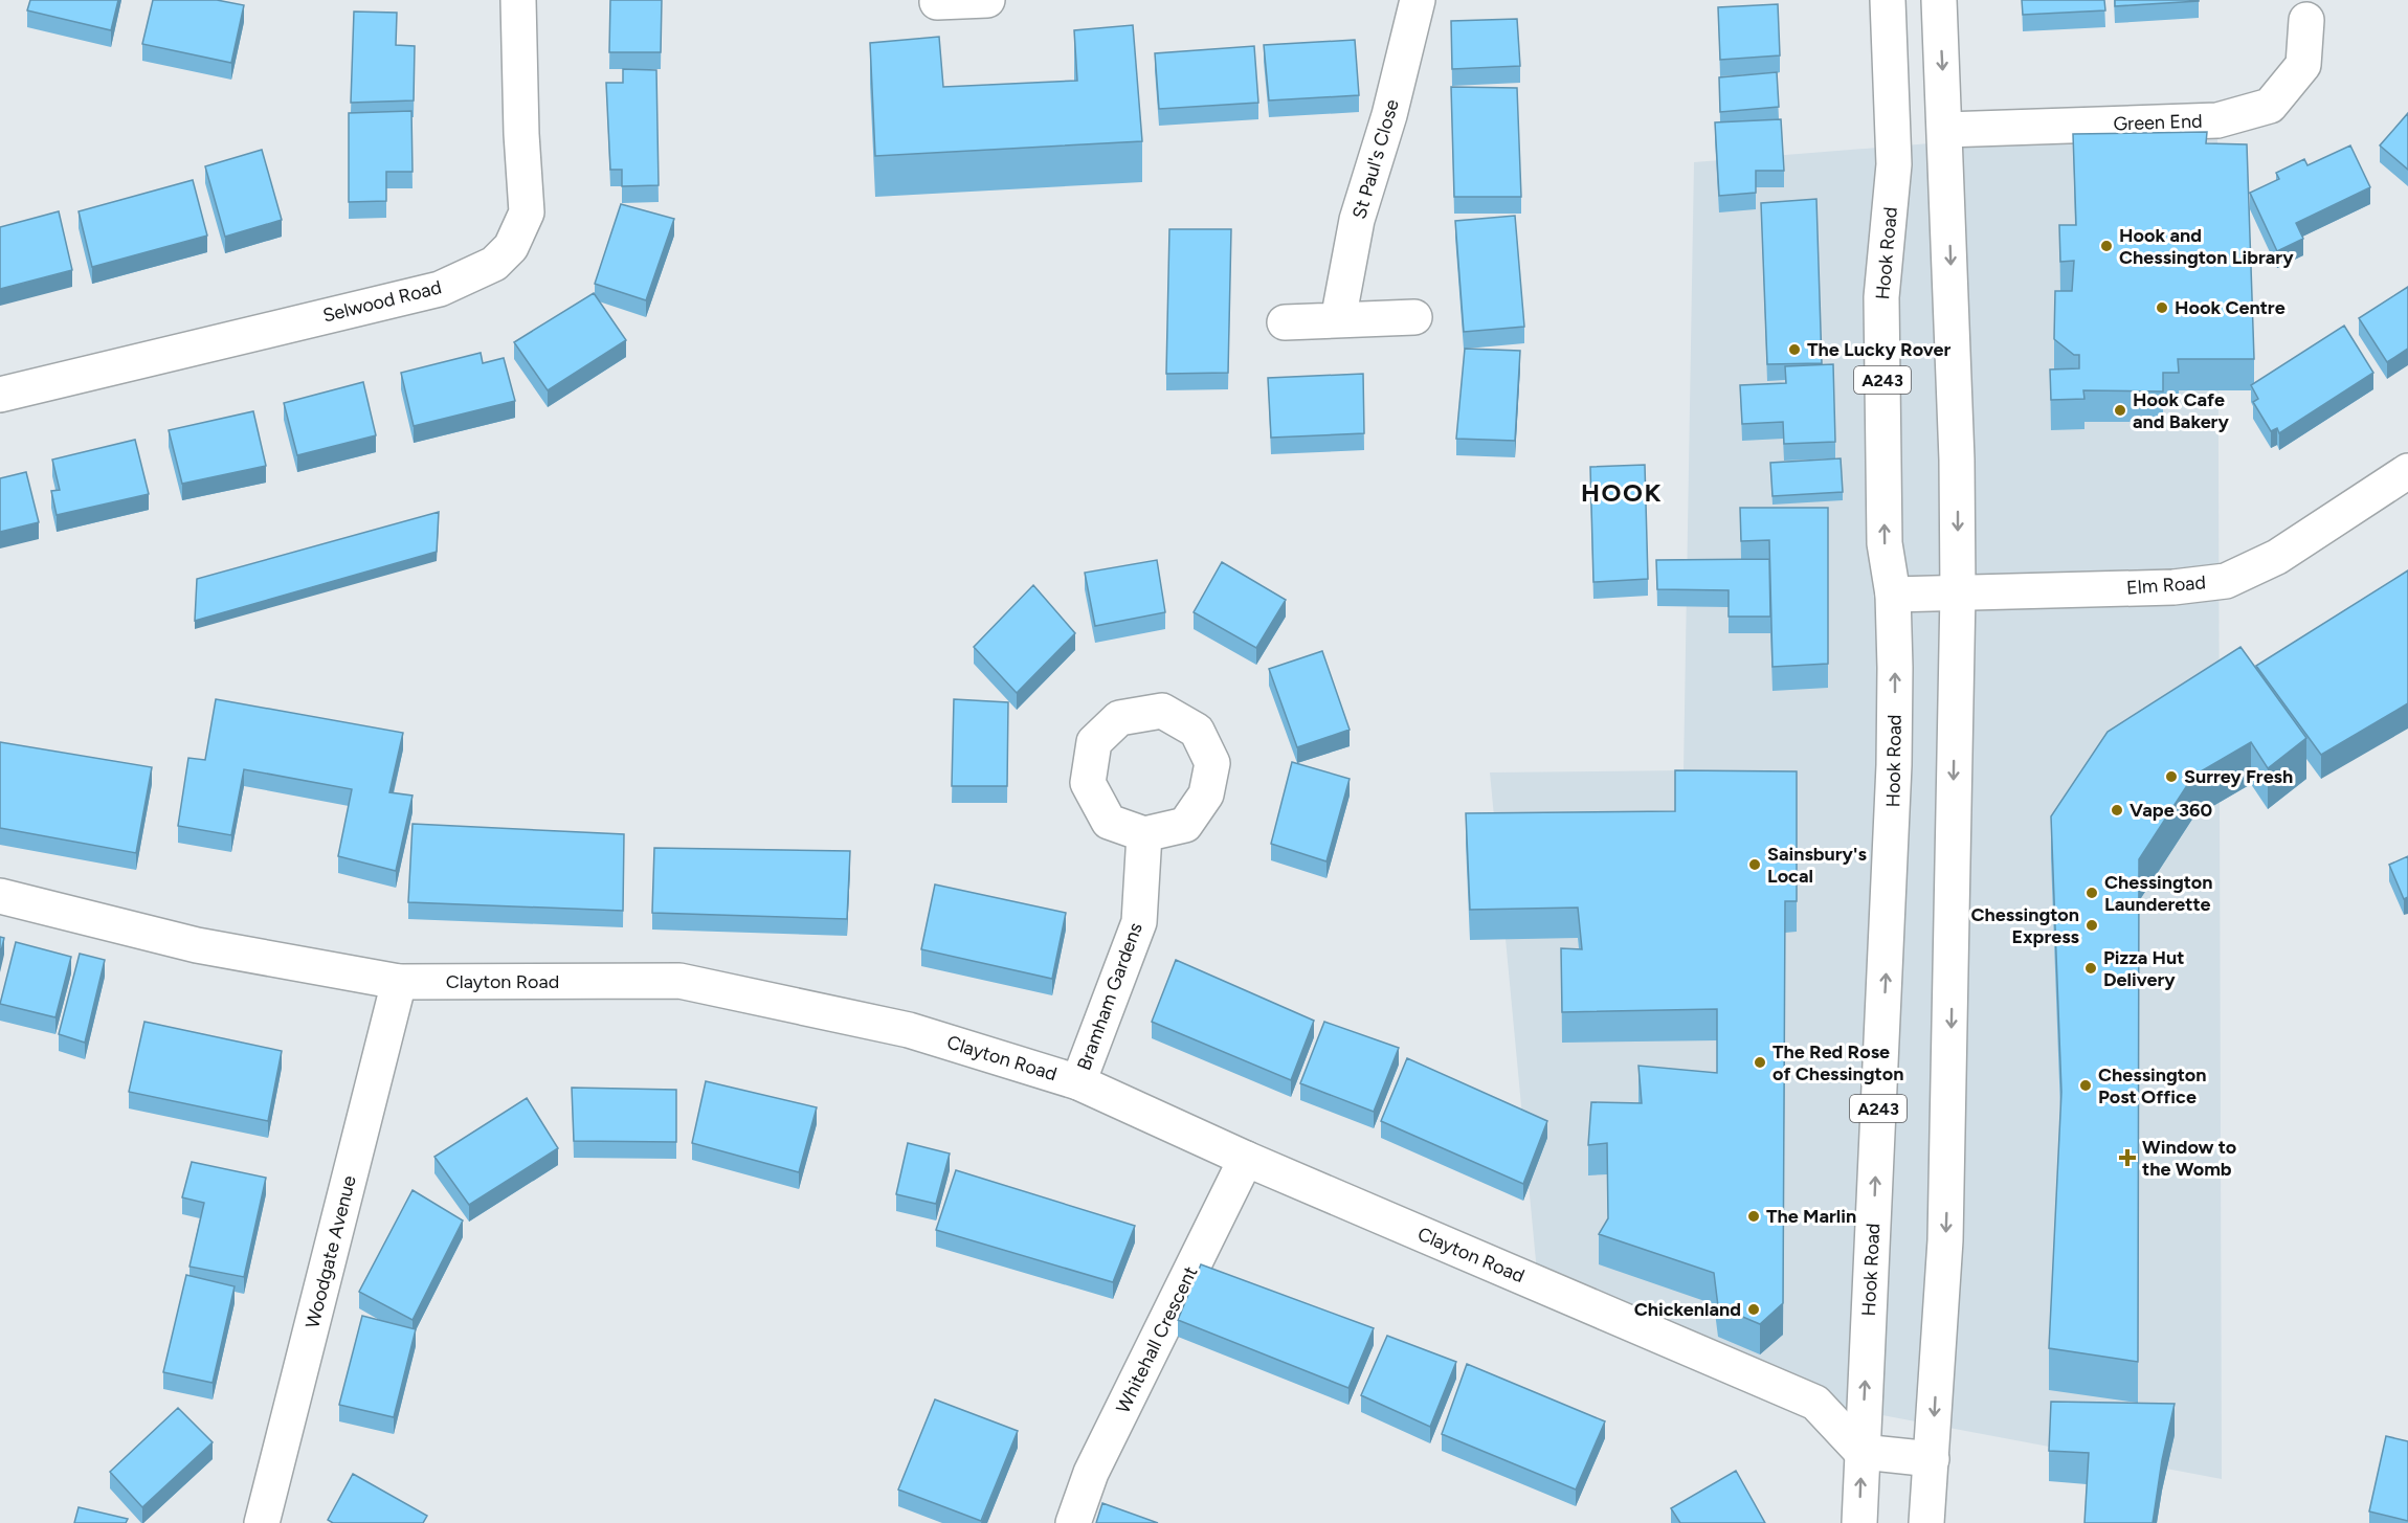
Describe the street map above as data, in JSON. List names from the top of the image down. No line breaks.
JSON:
{"streets":{"main road":["Green End","St Paul's Close","Hook Road","Selwood Road","A243","Elm Road","Clayton Road","Bramham Gardens","Woodgate Avenue","Whitehall Crescent"]},"crossings":[["Hook Road","Elm Road"],["Hook Road","Clayton Road"],["Clayton Road","Bramham Gardens"],["Clayton Road","Woodgate Avenue"],["Clayton Road","Whitehall Crescent"]],"districts":["HOOK"],"places":{"other":["Hook and Chessington Library","Hook Centre","The Lucky Rover","Hook Cafe and Bakery","Surrey Fresh","Vape 360","Sainsbury's Local","Chessington Launderette","Chessington Express","Pizza Hut Delivery","The Red Rose of Chessington","Chessington Post Office","The Marlin","Chickenland"],"health":["Window to the Womb"]}}
